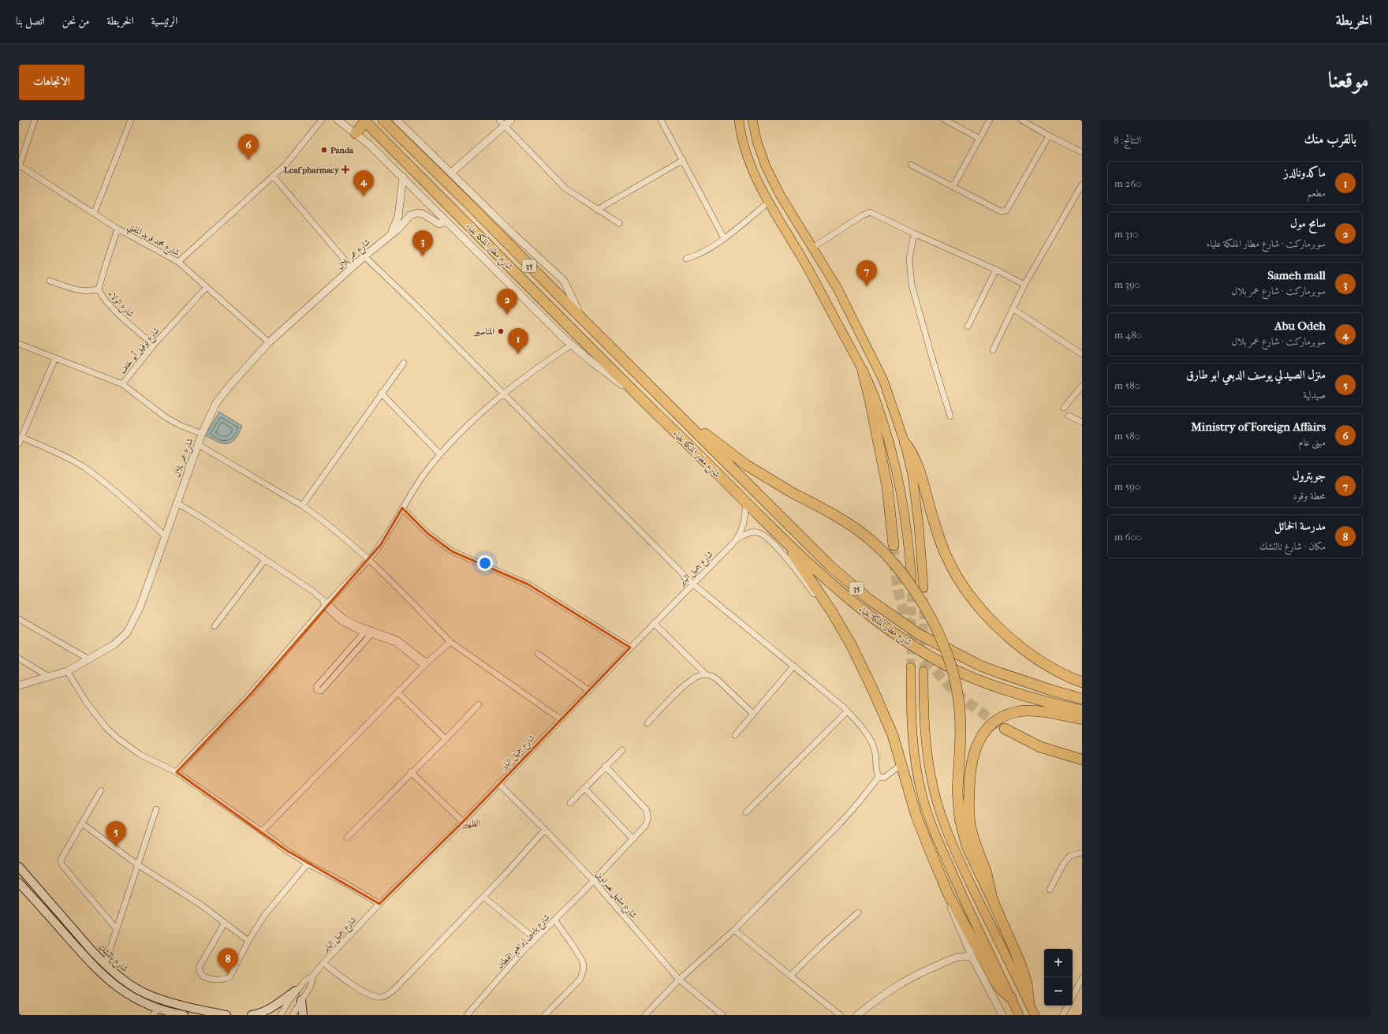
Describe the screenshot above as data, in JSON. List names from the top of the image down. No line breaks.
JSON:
{"streets":{"highway":["شارع مطار الملكة علياء","35"],"main road":["شارع نالتشك"],"street":["شارع محمد فريد المفتي","شارع عمر بلال","شارع الولاء","شارع توفيق أبو خلف","شارع جميل الباير","شارع مشيل نصراوين","شارع ياسين إبراهيم القطان"]},"crossings":[["شارع محمد فريد المفتي","شارع عمر بلال"],["شارع محمد فريد المفتي","شارع الولاء"],["شارع محمد فريد المفتي","شارع توفيق أبو خلف"],["شارع مطار الملكة علياء","شارع جميل الباير"],["شارع الولاء","شارع توفيق أبو خلف"],["شارع جميل الباير","شارع مشيل نصراوين"],["شارع مشيل نصراوين","شارع ياسين إبراهيم القطان"]],"districts":["الظهير"],"places":{"other":["Panda","المناصير"],"health":["Leaf pharmacy"]},"page":{"header":"الخريطة","nav":["الرئيسية","الخريطة","من نحن","اتصل بنا"],"title":"موقعنا","buttons":"الاتجاهات","heading":["بالقرب منك","النتائج: 8"],"pins":["6","4","3","7","2","1","5","8"],"list":[{"mark":"1","name":"ماكدونالدز","note":"مطعم","value":"260 m"},{"mark":"2","name":"سامح مول","note":"سوبرماركت · شارع مطار الملكة علياء","value":"310 m"},{"mark":"3","name":"Sameh mall","note":"سوبرماركت · شارع عمر بلال","value":"390 m"},{"mark":"4","name":"Abu Odeh","note":"سوبرماركت · شارع عمر بلال","value":"480 m"},{"mark":"5","name":"منزل الصيدلي يوسف الدبعي ابو طارق","note":"صيدلية","value":"580 m"},{"mark":"6","name":"Ministry of Foreign Affairs","note":"مبنى عام","value":"580 m"},{"mark":"7","name":"جوبترول","note":"محطة وقود","value":"590 m"},{"mark":"8","name":"مدرسة الخمائل","note":"مكان · شارع نالتشك","value":"600 m"}],"map_buttons":["+","−"]}}
